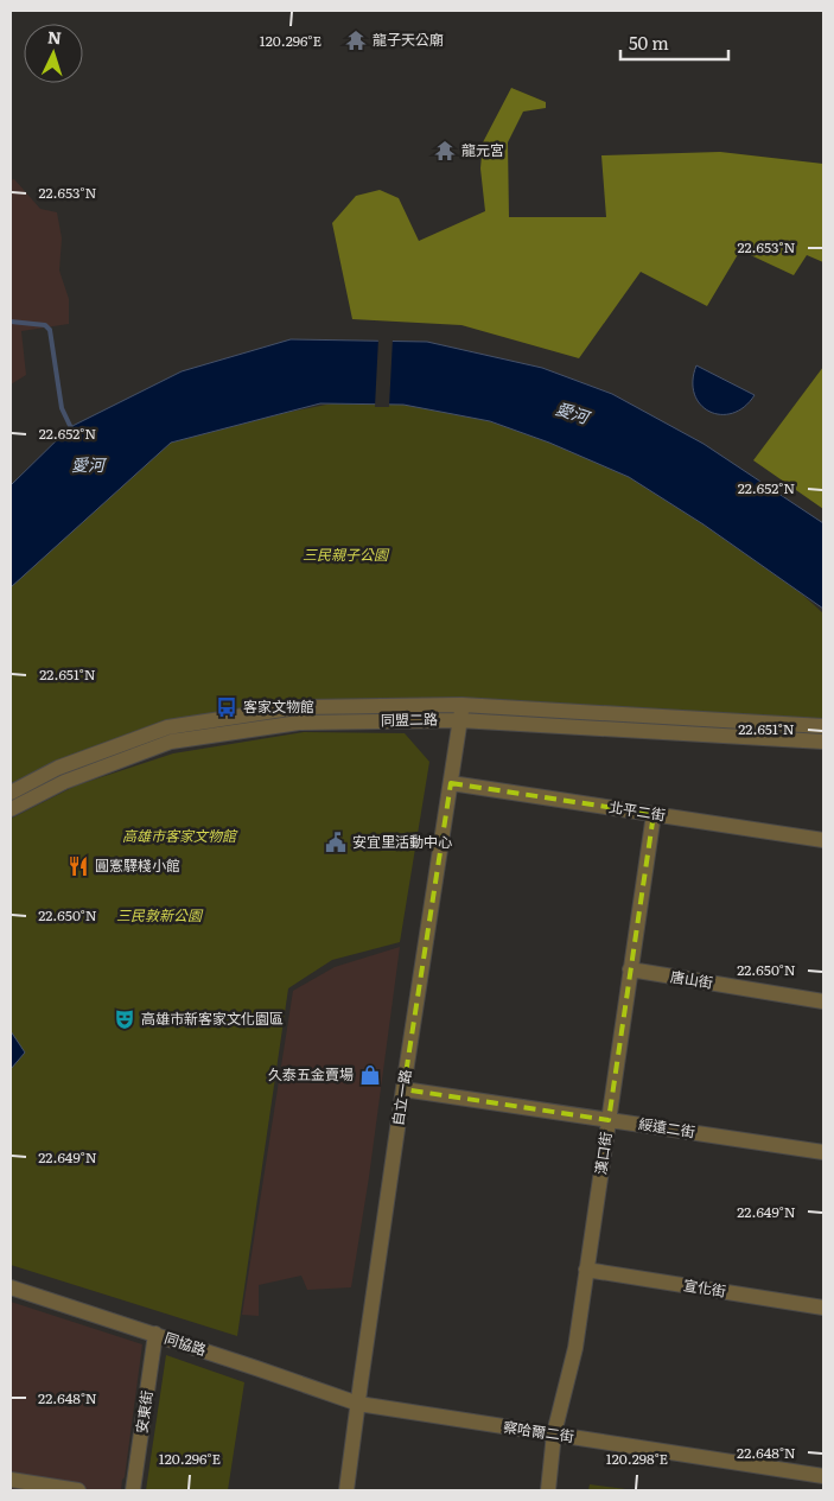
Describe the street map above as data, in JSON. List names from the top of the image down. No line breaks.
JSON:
{"streets":{"street":["同盟二路","北平二街","唐山街","自立一路","綏遠二街","漢口街","宣化街","同協路","安東街","察哈爾二街"]},"crossings":[["同盟二路","自立一路"],["北平二街","自立一路"],["北平二街","漢口街"],["唐山街","漢口街"],["自立一路","綏遠二街"],["自立一路","同協路"],["自立一路","察哈爾二街"],["綏遠二街","漢口街"],["漢口街","宣化街"],["漢口街","察哈爾二街"],["同協路","安東街"],["同協路","察哈爾二街"]],"water":["愛河"],"parks":["三民親子公園","高雄市客家文物館","三民敦新公園"],"places":{"temple":["龍子天公廟","龍元宮"],"bus stop":["客家文物館"],"public building":["安宜里活動中心"],"restaurant":["圓愙驛棧小館"],"theatre":["高雄市新客家文化園區"],"shop":["久泰五金賣場"]},"scale_bar":"50 m","north":"top","coordinates":["120.296°E","22.653°N","22.652°N","22.651°N","22.650°N","22.649°N","22.648°N","120.298°E"]}
